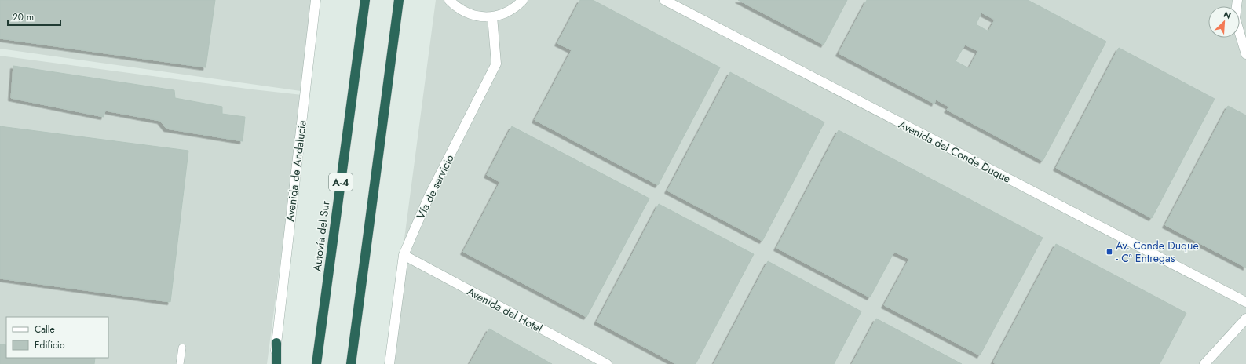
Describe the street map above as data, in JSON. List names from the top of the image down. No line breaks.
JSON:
{"streets":{"highway":["A-4","Autovía del Sur"],"street":["Avenida del Conde Duque","Avenida de Andalucía","Vía de servicio","Avenida del Hotel"]},"crossings":[["Vía de servicio","Avenida del Hotel"]],"places":{"transit":["Av. Conde Duque - Cº Entregas"]},"legend":["Calle","Edificio"],"scale_bar":"20 m","north":"top right"}
